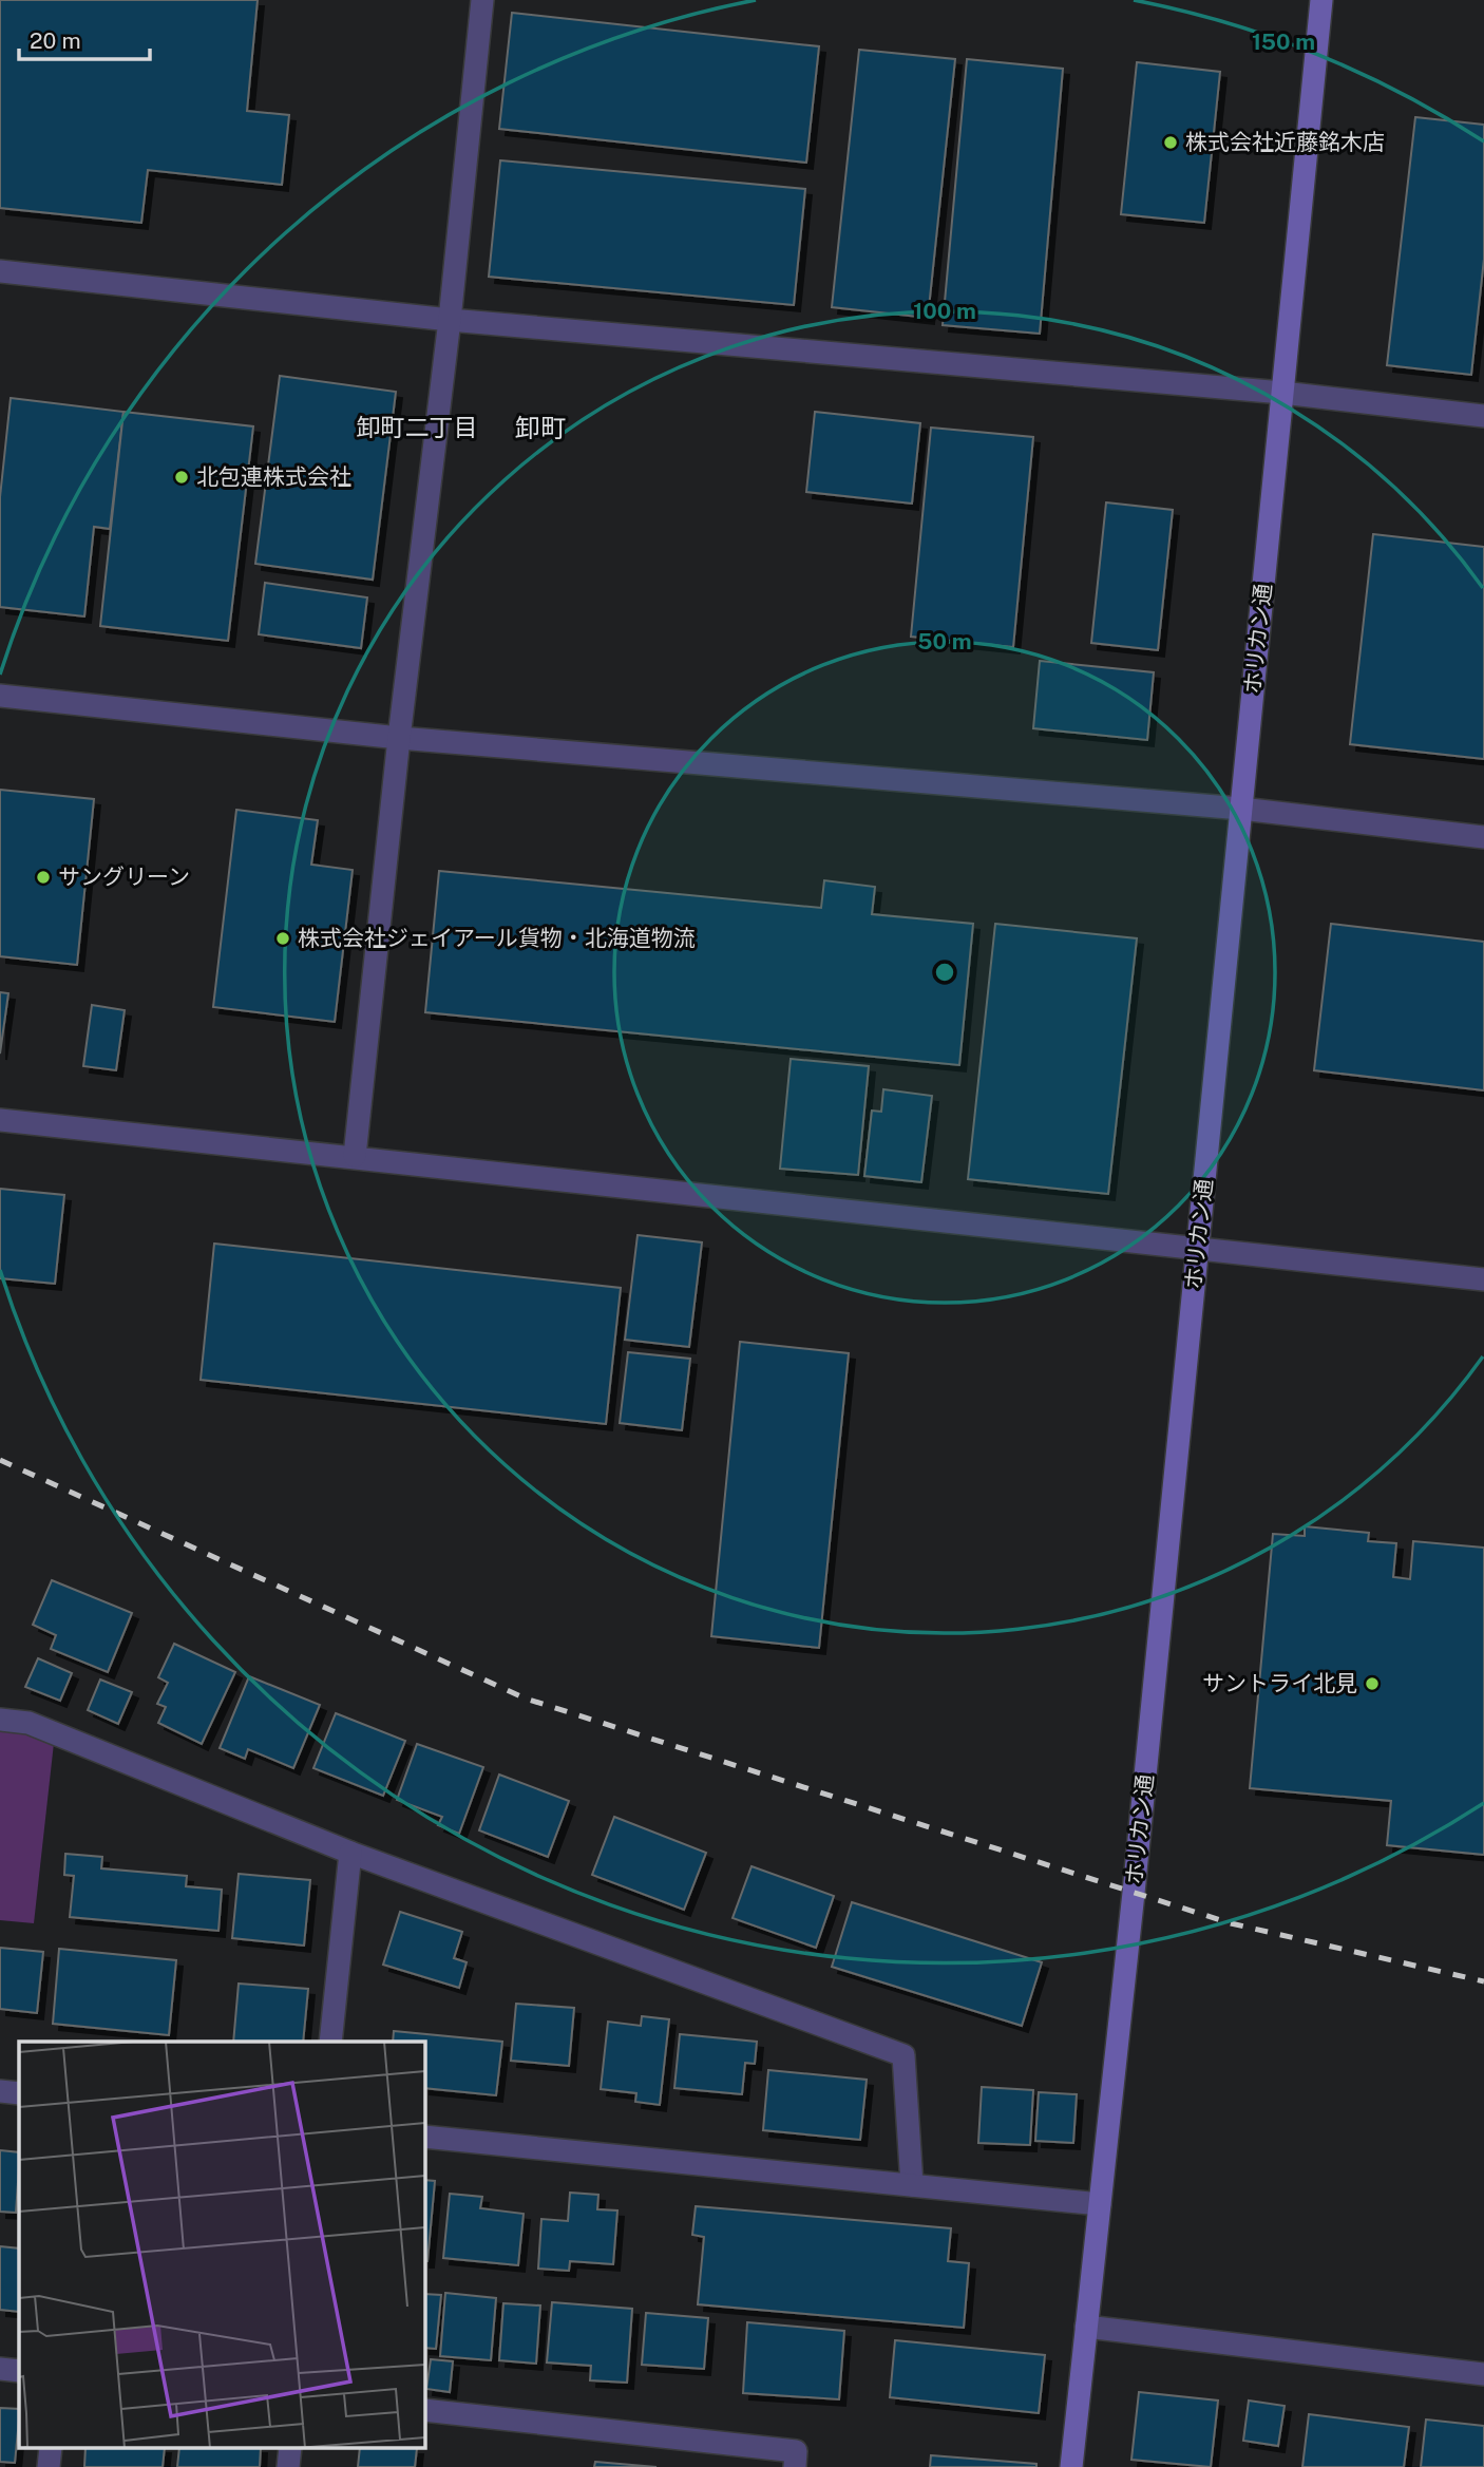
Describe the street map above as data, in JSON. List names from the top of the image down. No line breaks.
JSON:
{"streets":{"street":["ホリカン通"]},"districts":["卸町二丁目","卸町"],"places":["株式会社近藤銘木店","北包連株式会社","サングリーン","株式会社ジェイアール貨物・北海道物流","サントライ北見"],"scale_bar":"20 m","rings":["150 m","100 m","50 m"]}
